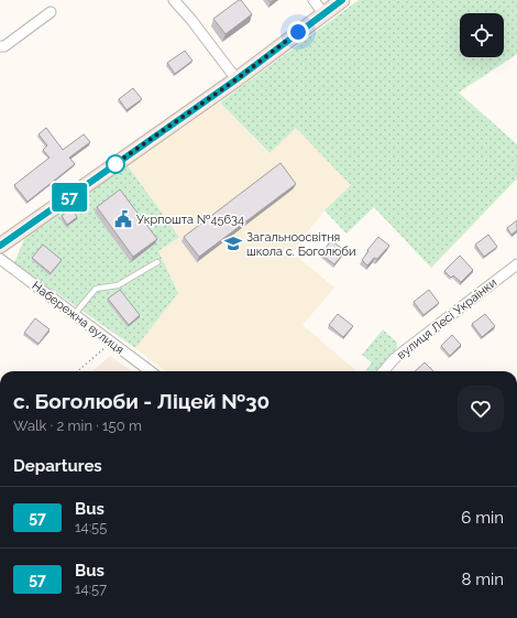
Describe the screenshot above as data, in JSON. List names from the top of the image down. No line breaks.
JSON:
{"streets":{"street":["Набережна вулиця","вулиця Лесі Українки"]},"places":{"public building":["Укрпошта №45634"],"school or university":["Загальноосвітня школа с. Боголюби"]},"lines":["bus line 57"],"page":{"on_map":"57","heading":[["с. Боголюби - Ліцей №30","Walk · 2 min · 150 m"],"Departures"],"list":[{"mark":"57","name":"Bus","note":"14:55","value":"6 min"},{"mark":"57","name":"Bus","note":"14:57","value":"8 min"}]}}
